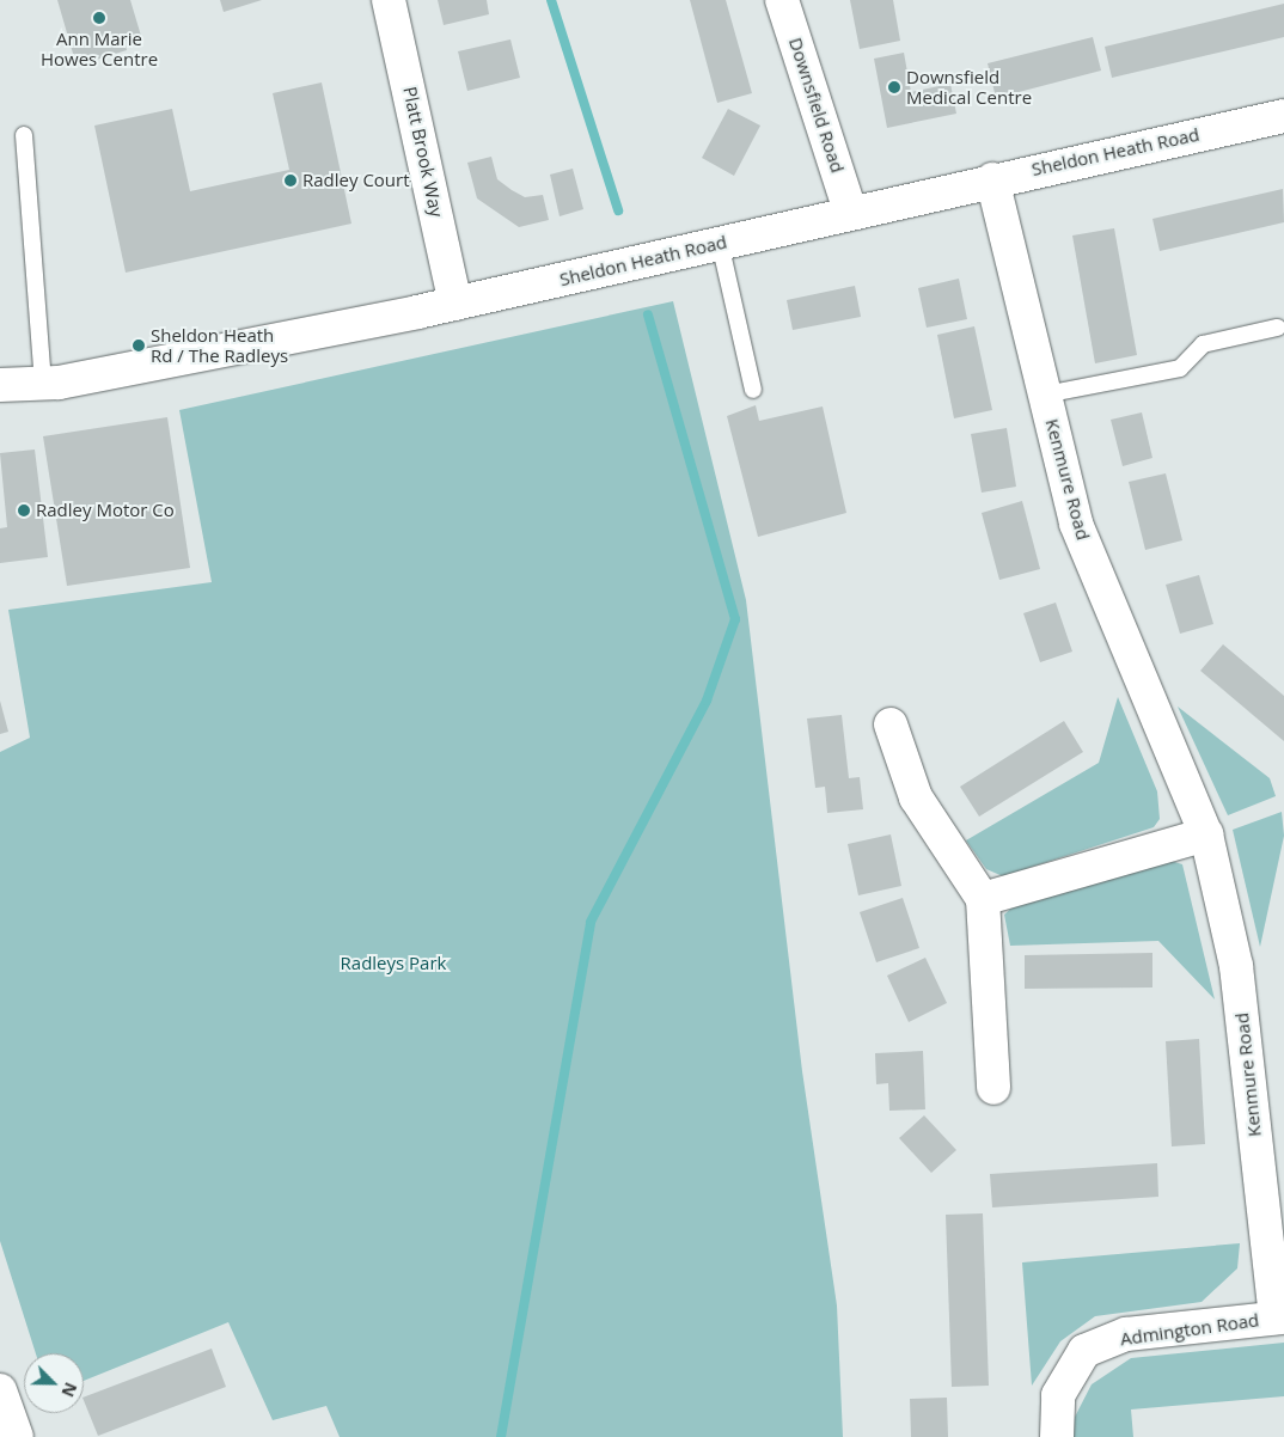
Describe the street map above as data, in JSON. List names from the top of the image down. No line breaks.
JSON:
{"streets":{"street":["Downsfield Road","Platt Brook Way","Sheldon Heath Road","Kenmure Road","Admington Road"]},"crossings":[["Downsfield Road","Sheldon Heath Road"],["Platt Brook Way","Sheldon Heath Road"],["Sheldon Heath Road","Kenmure Road"],["Kenmure Road","Admington Road"]],"parks":["Radleys Park"],"places":["Ann Marie Howes Centre","Downsfield Medical Centre","Radley Court","Sheldon Heath Rd / The Radleys","Radley Motor Co"],"north":"bottom right"}
